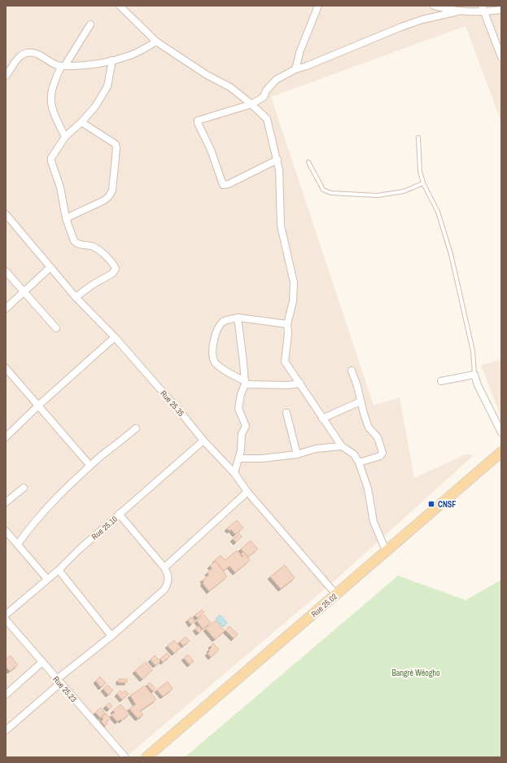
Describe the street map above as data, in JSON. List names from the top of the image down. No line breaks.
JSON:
{"streets":{"main road":["Rue 25.02"],"street":["Rue 25.35","Rue 25.10","Rue 25.23"]},"crossings":[["Rue 25.35","Rue 25.10"],["Rue 25.35","Rue 25.02"]],"parks":["Bangré Wéogho"],"places":{"transit":["CNSF"]}}
